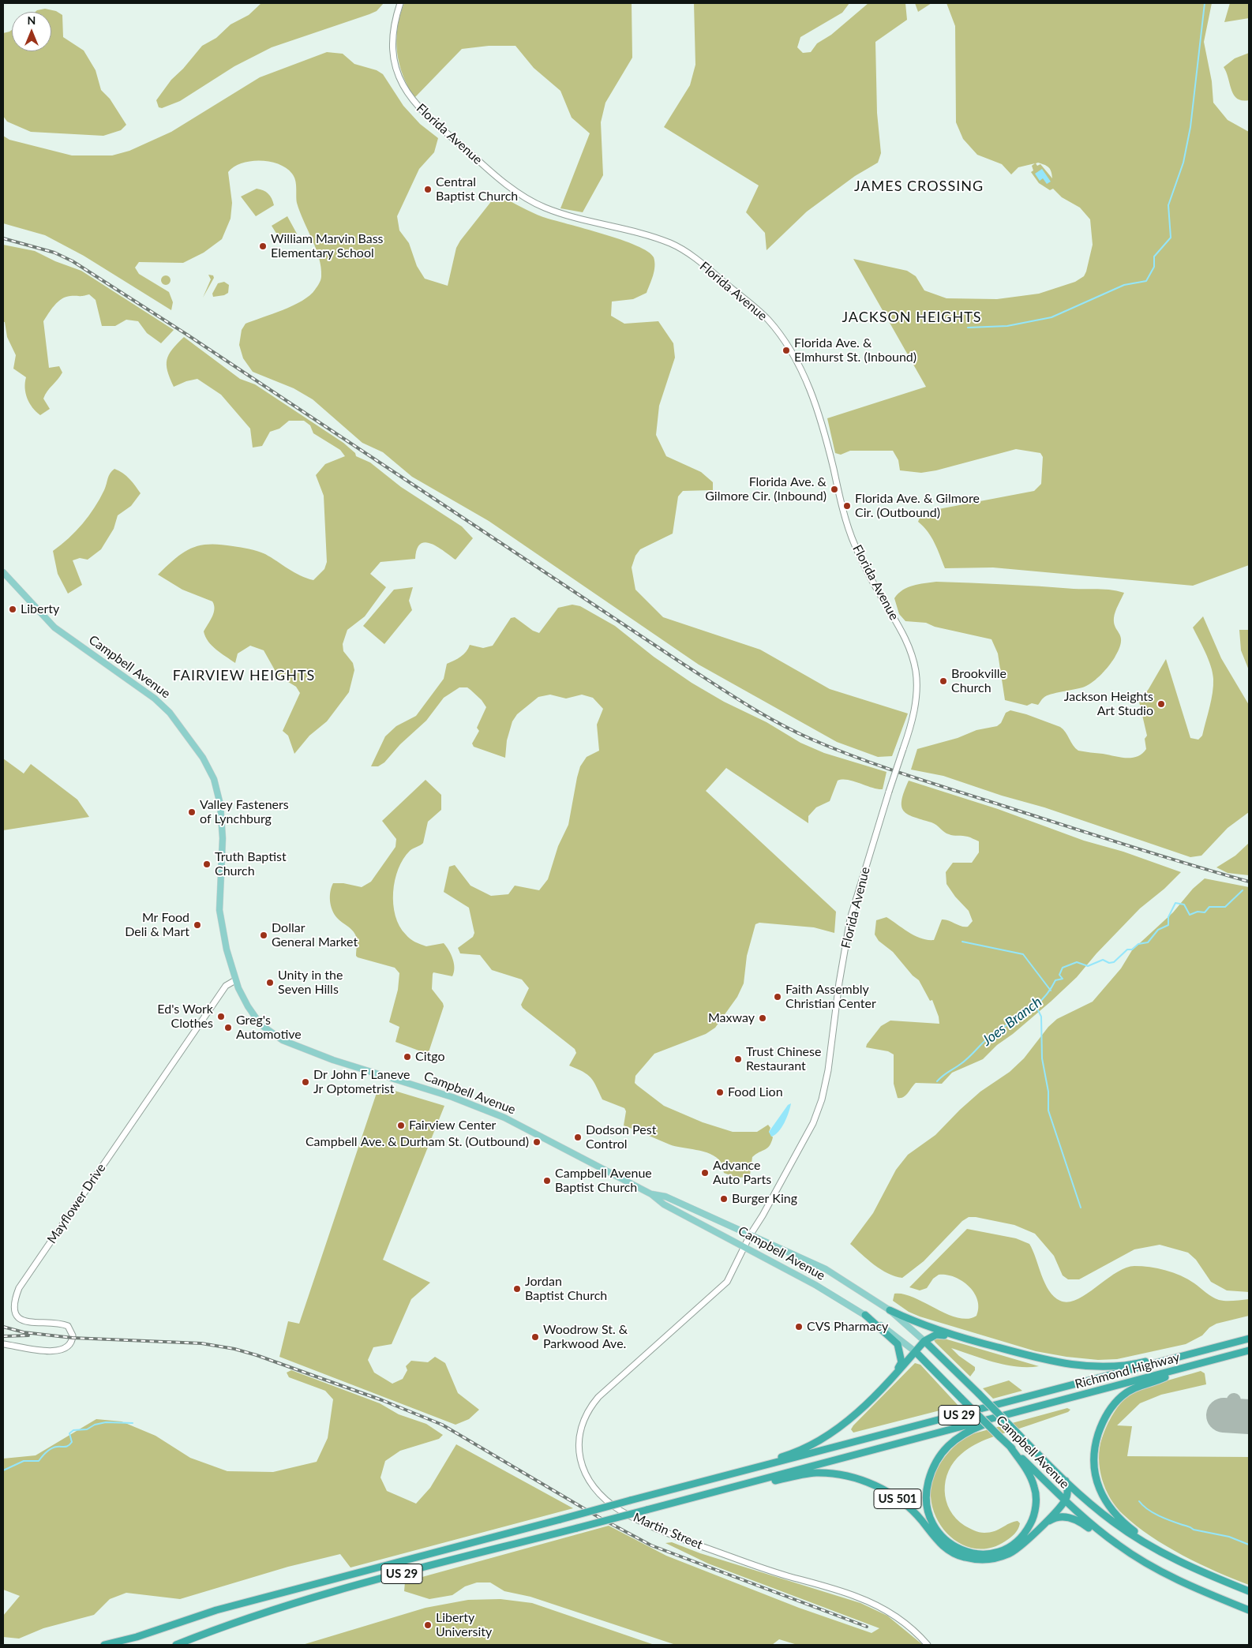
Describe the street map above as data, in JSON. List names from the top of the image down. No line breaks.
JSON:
{"streets":{"highway":["Campbell Avenue","Richmond Highway","US 29","US 501"],"main road":["Florida Avenue","Mayflower Drive","Martin Street"]},"crossings":[["Florida Avenue","Campbell Avenue"],["Florida Avenue","Martin Street"],["Campbell Avenue","Mayflower Drive"],["Campbell Avenue","US 501"],["Richmond Highway","US 29"],["US 29","US 501"]],"districts":["JAMES CROSSING","JACKSON HEIGHTS","FAIRVIEW HEIGHTS"],"water":["Joes Branch"],"places":["Central Baptist Church","William Marvin Bass Elementary School","Florida Ave. & Elmhurst St. (Inbound)","Florida Ave. & Gilmore Cir. (Inbound)","Florida Ave. & Gilmore Cir. (Outbound)","Liberty","Brookville Church","Jackson Heights Art Studio","Valley Fasteners of Lynchburg","Truth Baptist Church","Mr Food Deli & Mart","Dollar General Market","Unity in the Seven Hills","Faith Assembly Christian Center","Ed's Work Clothes","Maxway","Greg's Automotive","Citgo","Trust Chinese Restaurant","Dr John F Laneve Jr Optometrist","Food Lion","Fairview Center","Dodson Pest Control","Campbell Ave. & Durham St. (Outbound)","Advance Auto Parts","Campbell Avenue Baptist Church","Burger King","Jordan Baptist Church","CVS Pharmacy","Woodrow St. & Parkwood Ave.","Liberty University"],"north":"top"}
